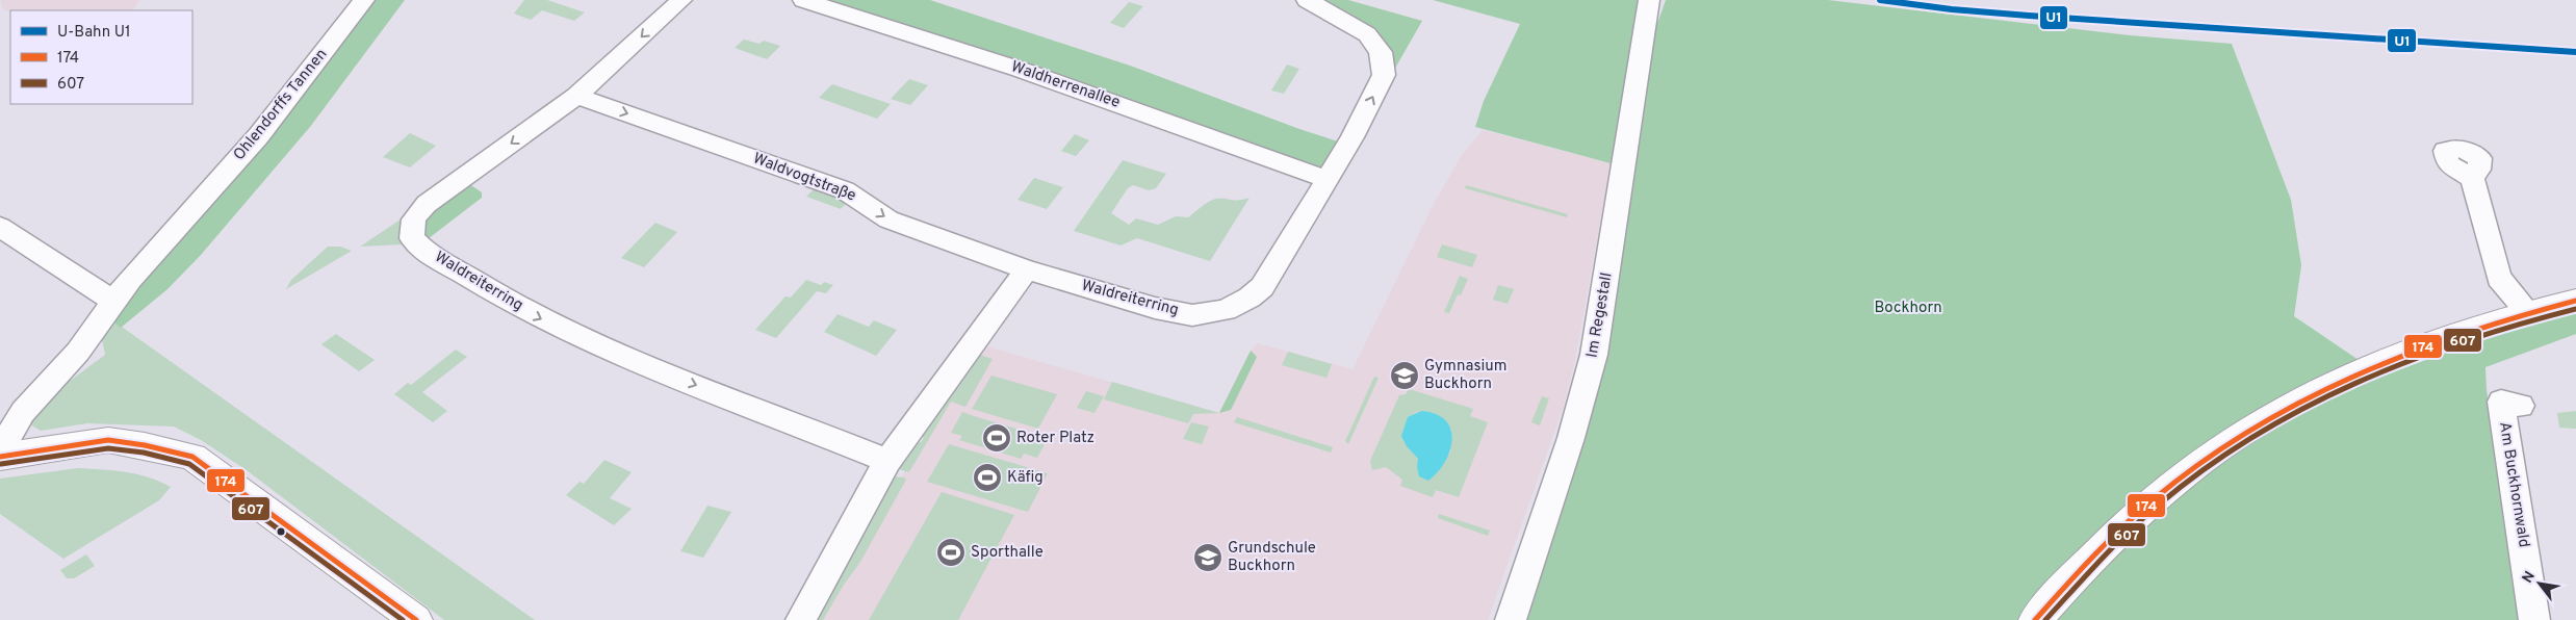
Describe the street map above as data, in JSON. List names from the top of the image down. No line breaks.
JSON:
{"streets":{"street":["Waldherrenallee","Ohlendorffs Tannen","Waldvogtstraße","Waldreiterring","Im Regestall","Am Buckhornwald"]},"crossings":[["Waldherrenallee","Waldreiterring"],["Waldvogtstraße","Waldreiterring"]],"one_way":["Waldvogtstraße"],"parks":["Bockhorn"],"places":{"school or university":["Gymnasium Buckhorn","Grundschule Buckhorn"],"sports":["Roter Platz","Käfig","Sporthalle"]},"lines":["metro line U1","transit line 174","transit line 607"],"legend":["U-Bahn U1","174","607"],"north":"top left"}
